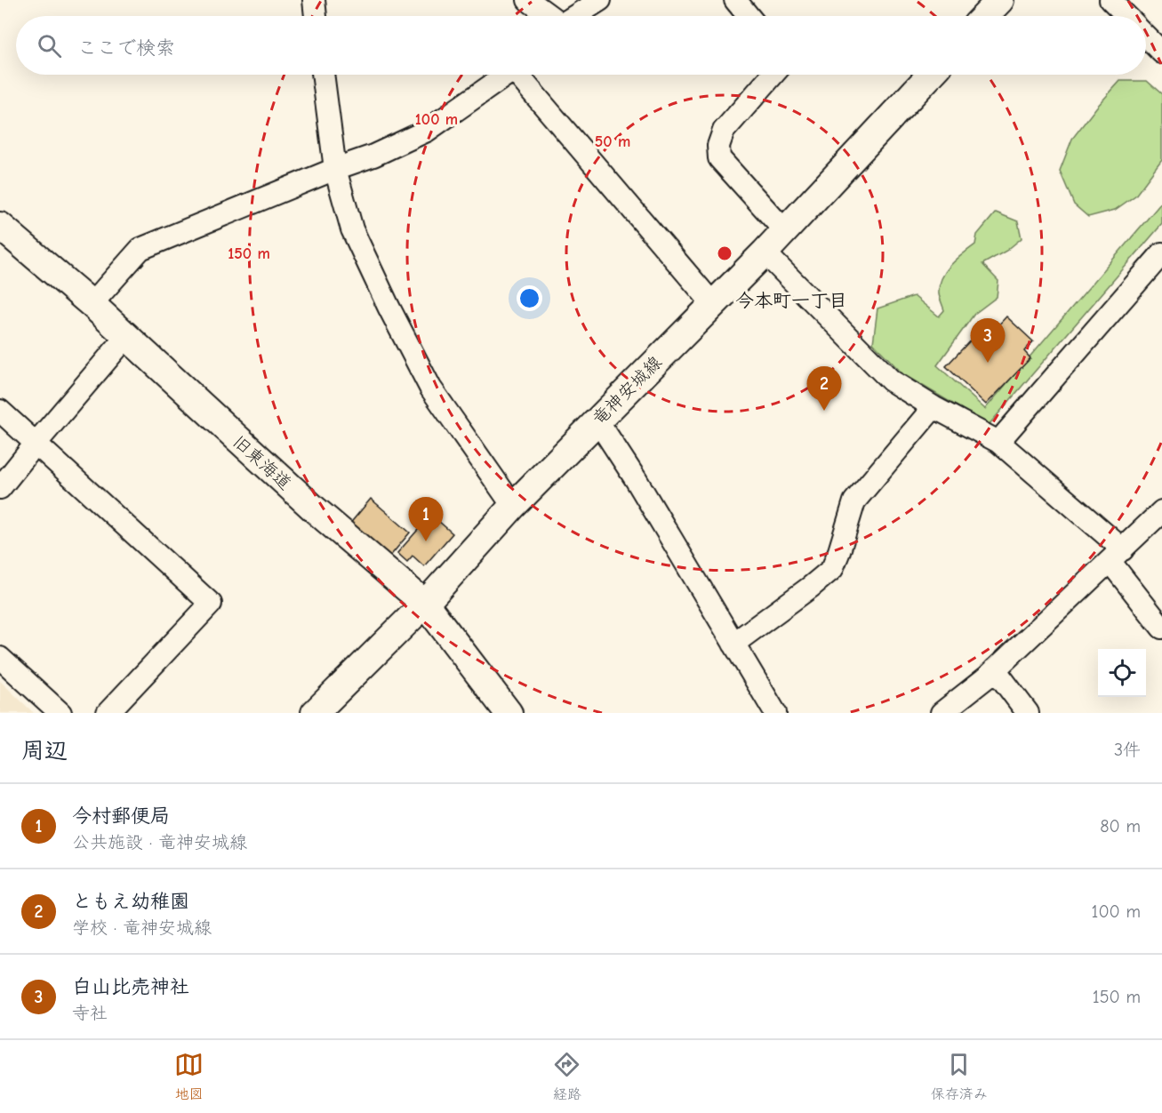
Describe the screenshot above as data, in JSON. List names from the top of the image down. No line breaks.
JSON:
{"streets":{"street":["竜神安城線","旧東海道"]},"crossings":[["竜神安城線","旧東海道"]],"districts":["今本町一丁目"],"page":{"search":"ここで検索","pins":["3","2","1"],"heading":["周辺","3件"],"list":[{"mark":"1","name":"今村郵便局","note":"公共施設 · 竜神安城線","value":"80 m"},{"mark":"2","name":"ともえ幼稚園","note":"学校 · 竜神安城線","value":"100 m"},{"mark":"3","name":"白山比売神社","note":"寺社","value":"150 m"}],"nav":["地図","経路","保存済み"]},"rings":["100 m","50 m","150 m"]}
